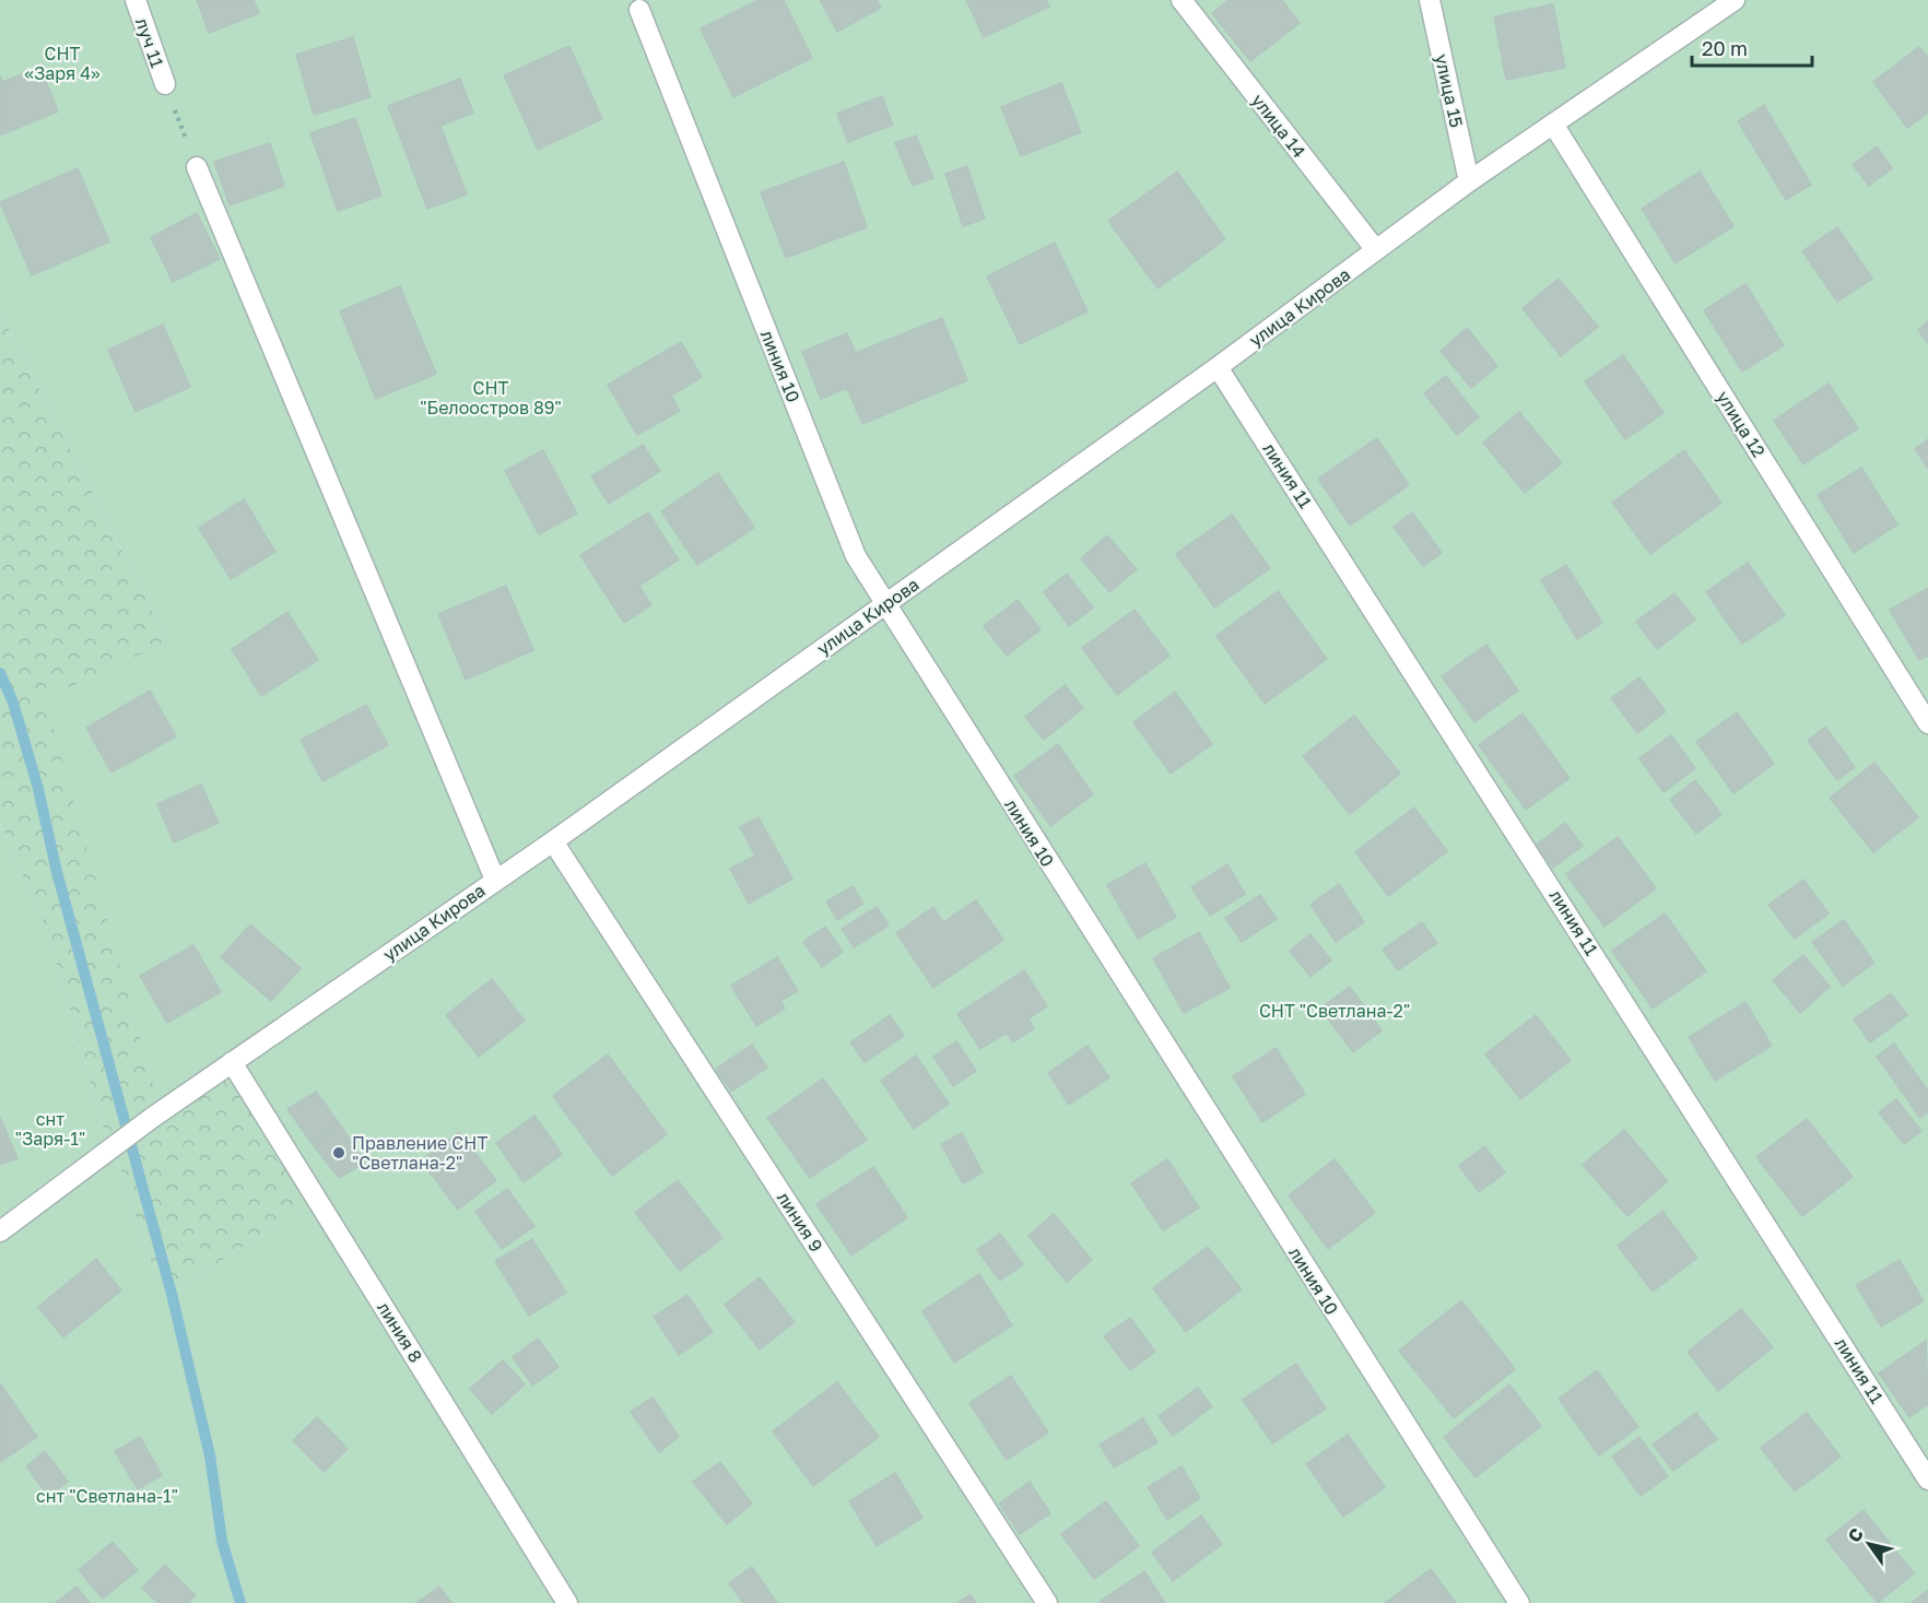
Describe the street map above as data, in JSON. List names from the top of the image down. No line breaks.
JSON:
{"streets":{"street":["луч 11","улица 15","улица 14","улица Кирова","линия 10","улица 12","линия 11","линия 9","линия 8"]},"crossings":[["улица 15","улица Кирова"],["улица 14","улица Кирова"],["улица Кирова","линия 10"],["улица Кирова","улица 12"],["улица Кирова","линия 11"],["улица Кирова","линия 9"],["улица Кирова","линия 8"]],"parks":["СНТ «Заря 4»","СНТ \"Белоостров 89\"","СНТ \"Светлана-2\"","снт \"Заря-1\"","снт \"Светлана-1\""],"places":["Правление СНТ \"Светлана-2\""],"scale_bar":"20 m","north":"top left"}
